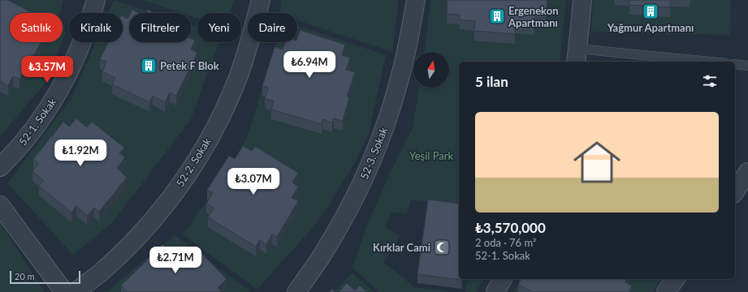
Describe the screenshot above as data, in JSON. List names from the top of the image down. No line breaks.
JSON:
{"streets":{"street":["52-1. Sokak","52-3. Sokak","52-2. Sokak"]},"parks":["Yeşil Park"],"places":{"building":["Yağmur Apartmanı","Ergenekon Apartmanı","Petek F Blok"],"mosque":["Kırklar Cami"]},"scale_bar":"20 m","north":"top","page":{"chip":["Satılık","Kiralık","Filtreler","Yeni","Daire"],"price":["₺6.94M","₺3.57M","₺1.92M","₺3.07M","₺2.71M"],"heading":"5 ilan","list":[{"name":"₺3,570,000","note":"2 oda · 76 m² · 52-1. Sokak"}],"scale":"20 m"}}
